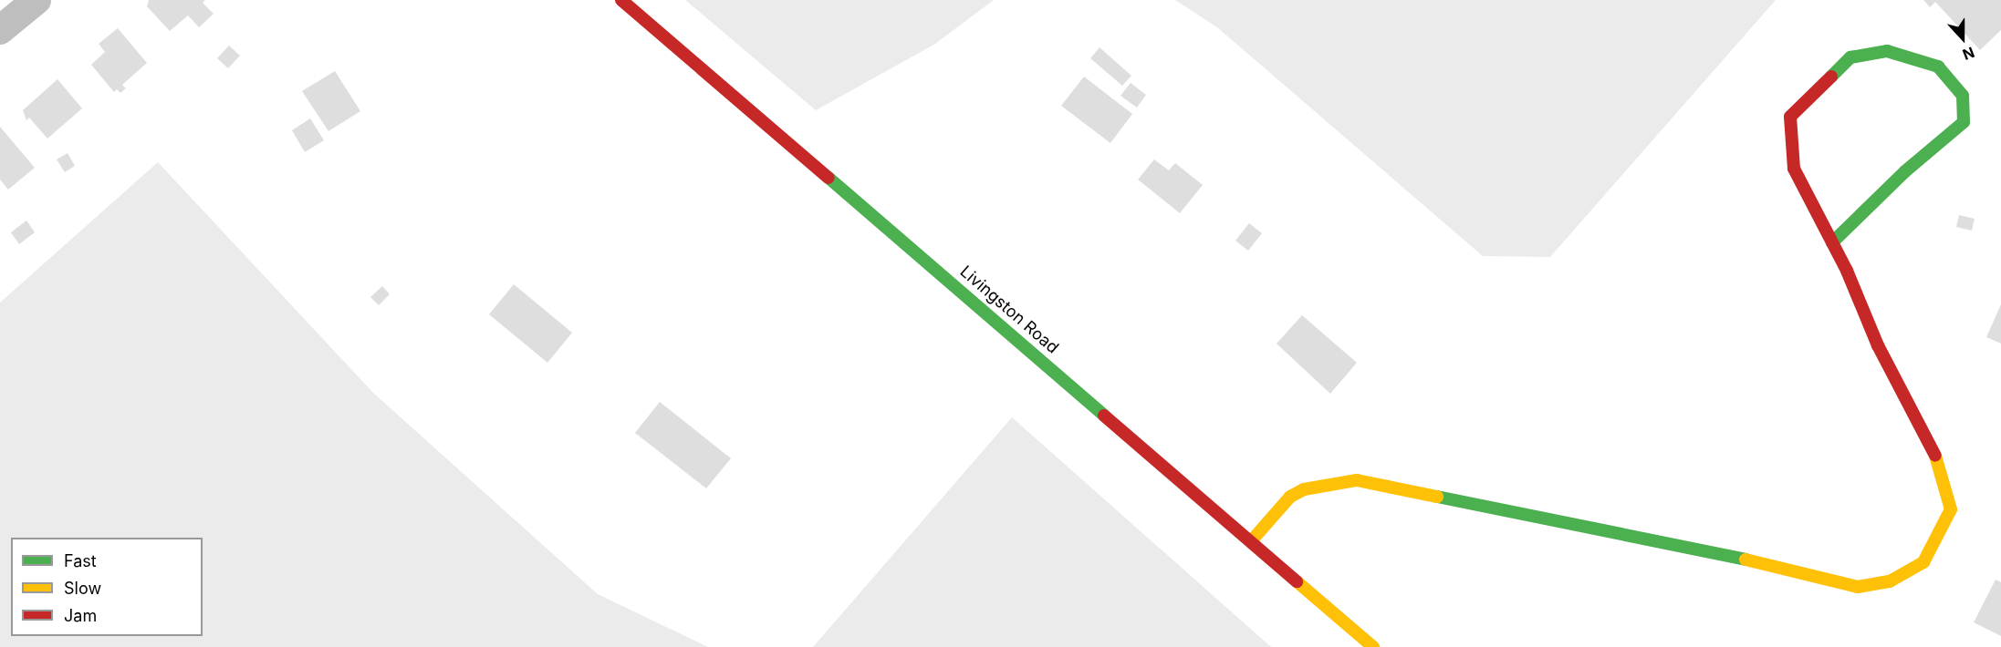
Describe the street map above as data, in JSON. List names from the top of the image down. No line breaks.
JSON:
{"streets":{"street":["Livingston Road"]},"legend":["Fast","Slow","Jam"],"north":"bottom"}
